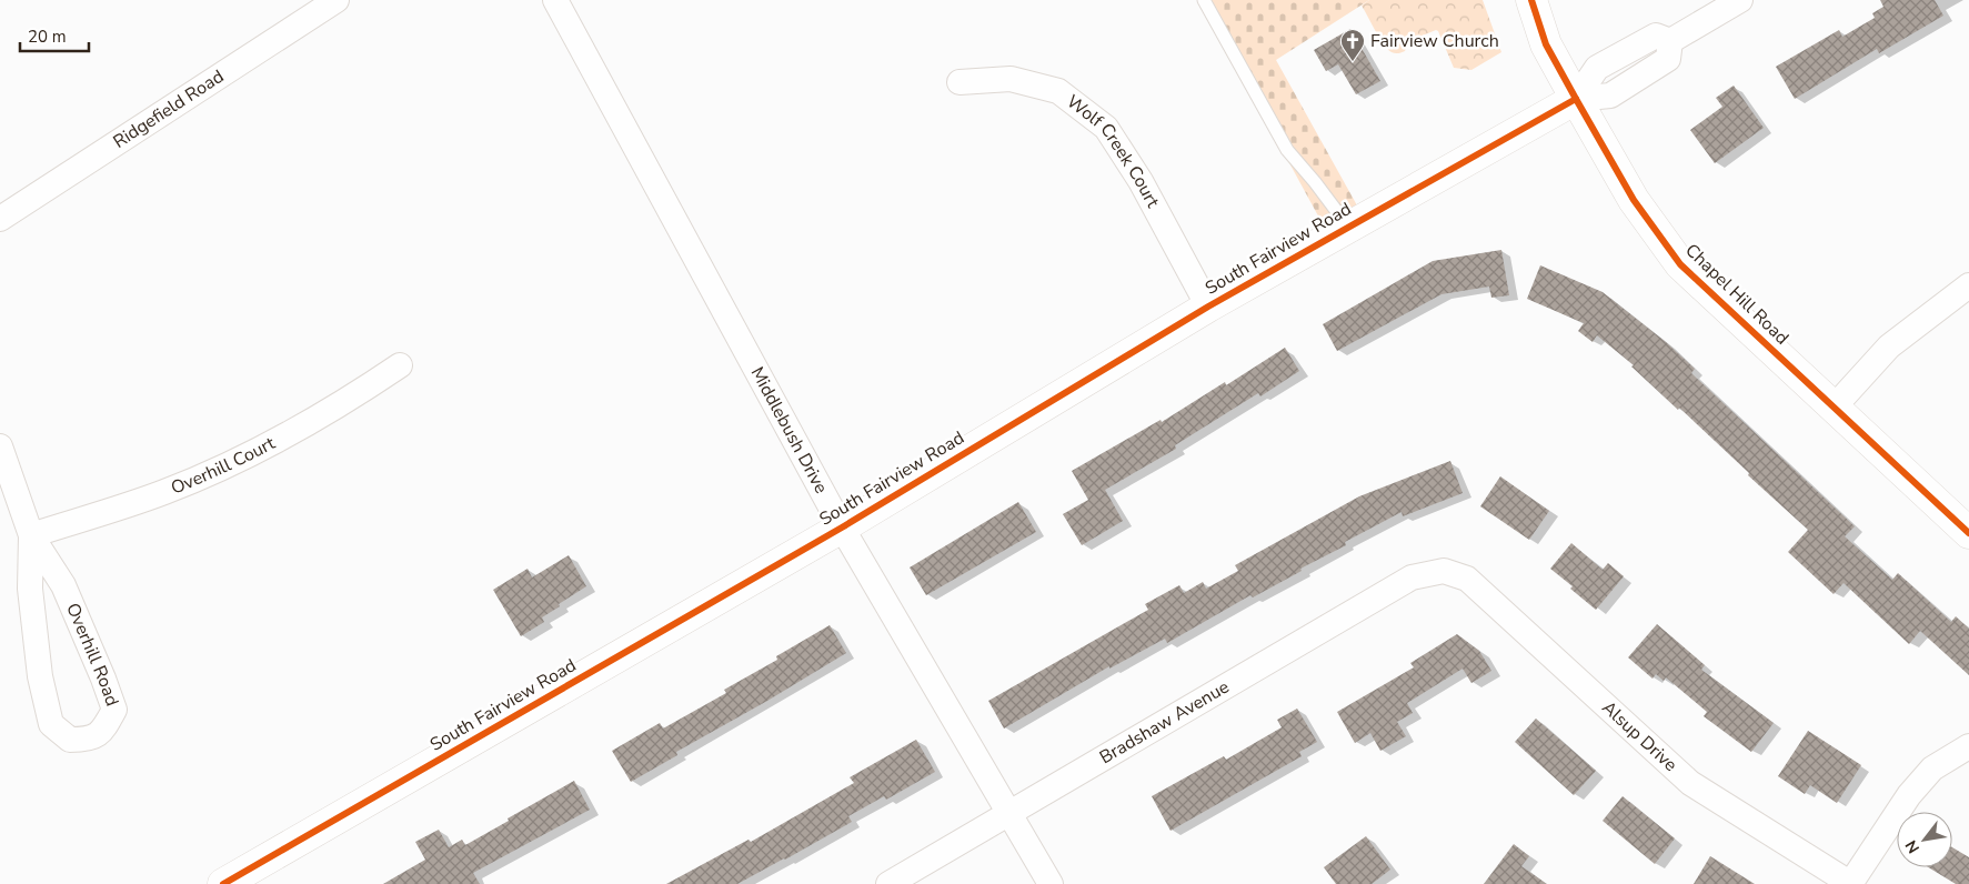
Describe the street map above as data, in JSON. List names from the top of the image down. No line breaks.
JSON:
{"streets":{"street":["Ridgefield Road","Wolf Creek Court","South Fairview Road","Chapel Hill Road","Middlebush Drive","Overhill Court","Overhill Road","Bradshaw Avenue","Alsup Drive"]},"crossings":[["Wolf Creek Court","South Fairview Road"],["South Fairview Road","Chapel Hill Road"],["South Fairview Road","Middlebush Drive"],["Middlebush Drive","Bradshaw Avenue"],["Overhill Court","Overhill Road"],["Bradshaw Avenue","Alsup Drive"]],"places":{"church":["Fairview Church"]},"scale_bar":"20 m","north":"bottom left"}
